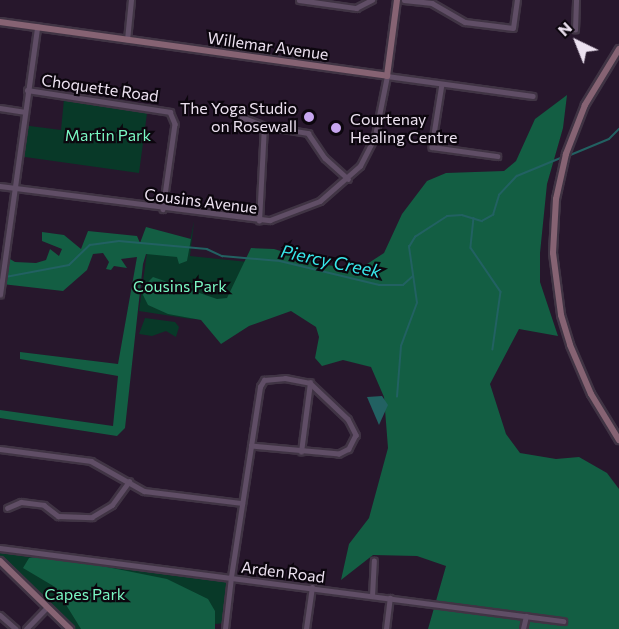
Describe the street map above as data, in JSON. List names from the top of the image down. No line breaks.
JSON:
{"streets":{"street":["Willemar Avenue","Choquette Road","Cousins Avenue","Arden Road"]},"crossings":[["Willemar Avenue","Cousins Avenue"],["Choquette Road","Cousins Avenue"]],"water":["Piercy Creek"],"parks":["Martin Park","Cousins Park","Capes Park"],"places":["The Yoga Studio on Rosewall","Courtenay Healing Centre"],"north":"top left"}
